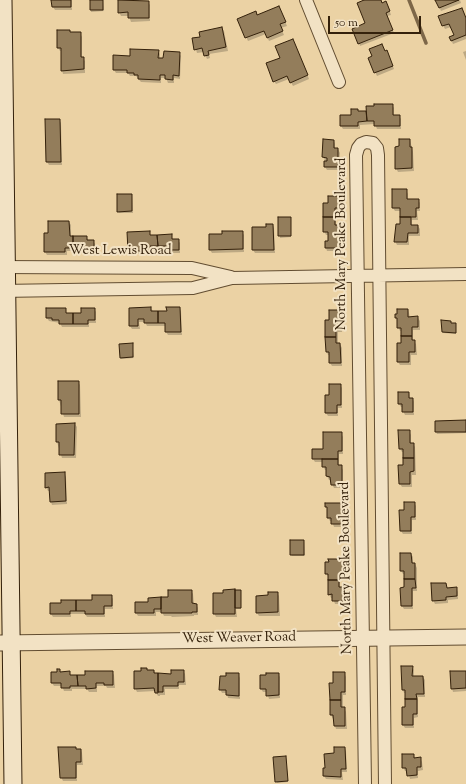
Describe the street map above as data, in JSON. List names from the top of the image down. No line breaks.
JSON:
{"streets":{"street":["North Mary Peake Boulevard","West Lewis Road","West Weaver Road"]},"crossings":[["North Mary Peake Boulevard","West Lewis Road"],["North Mary Peake Boulevard","West Weaver Road"]],"scale_bar":"50 m"}
